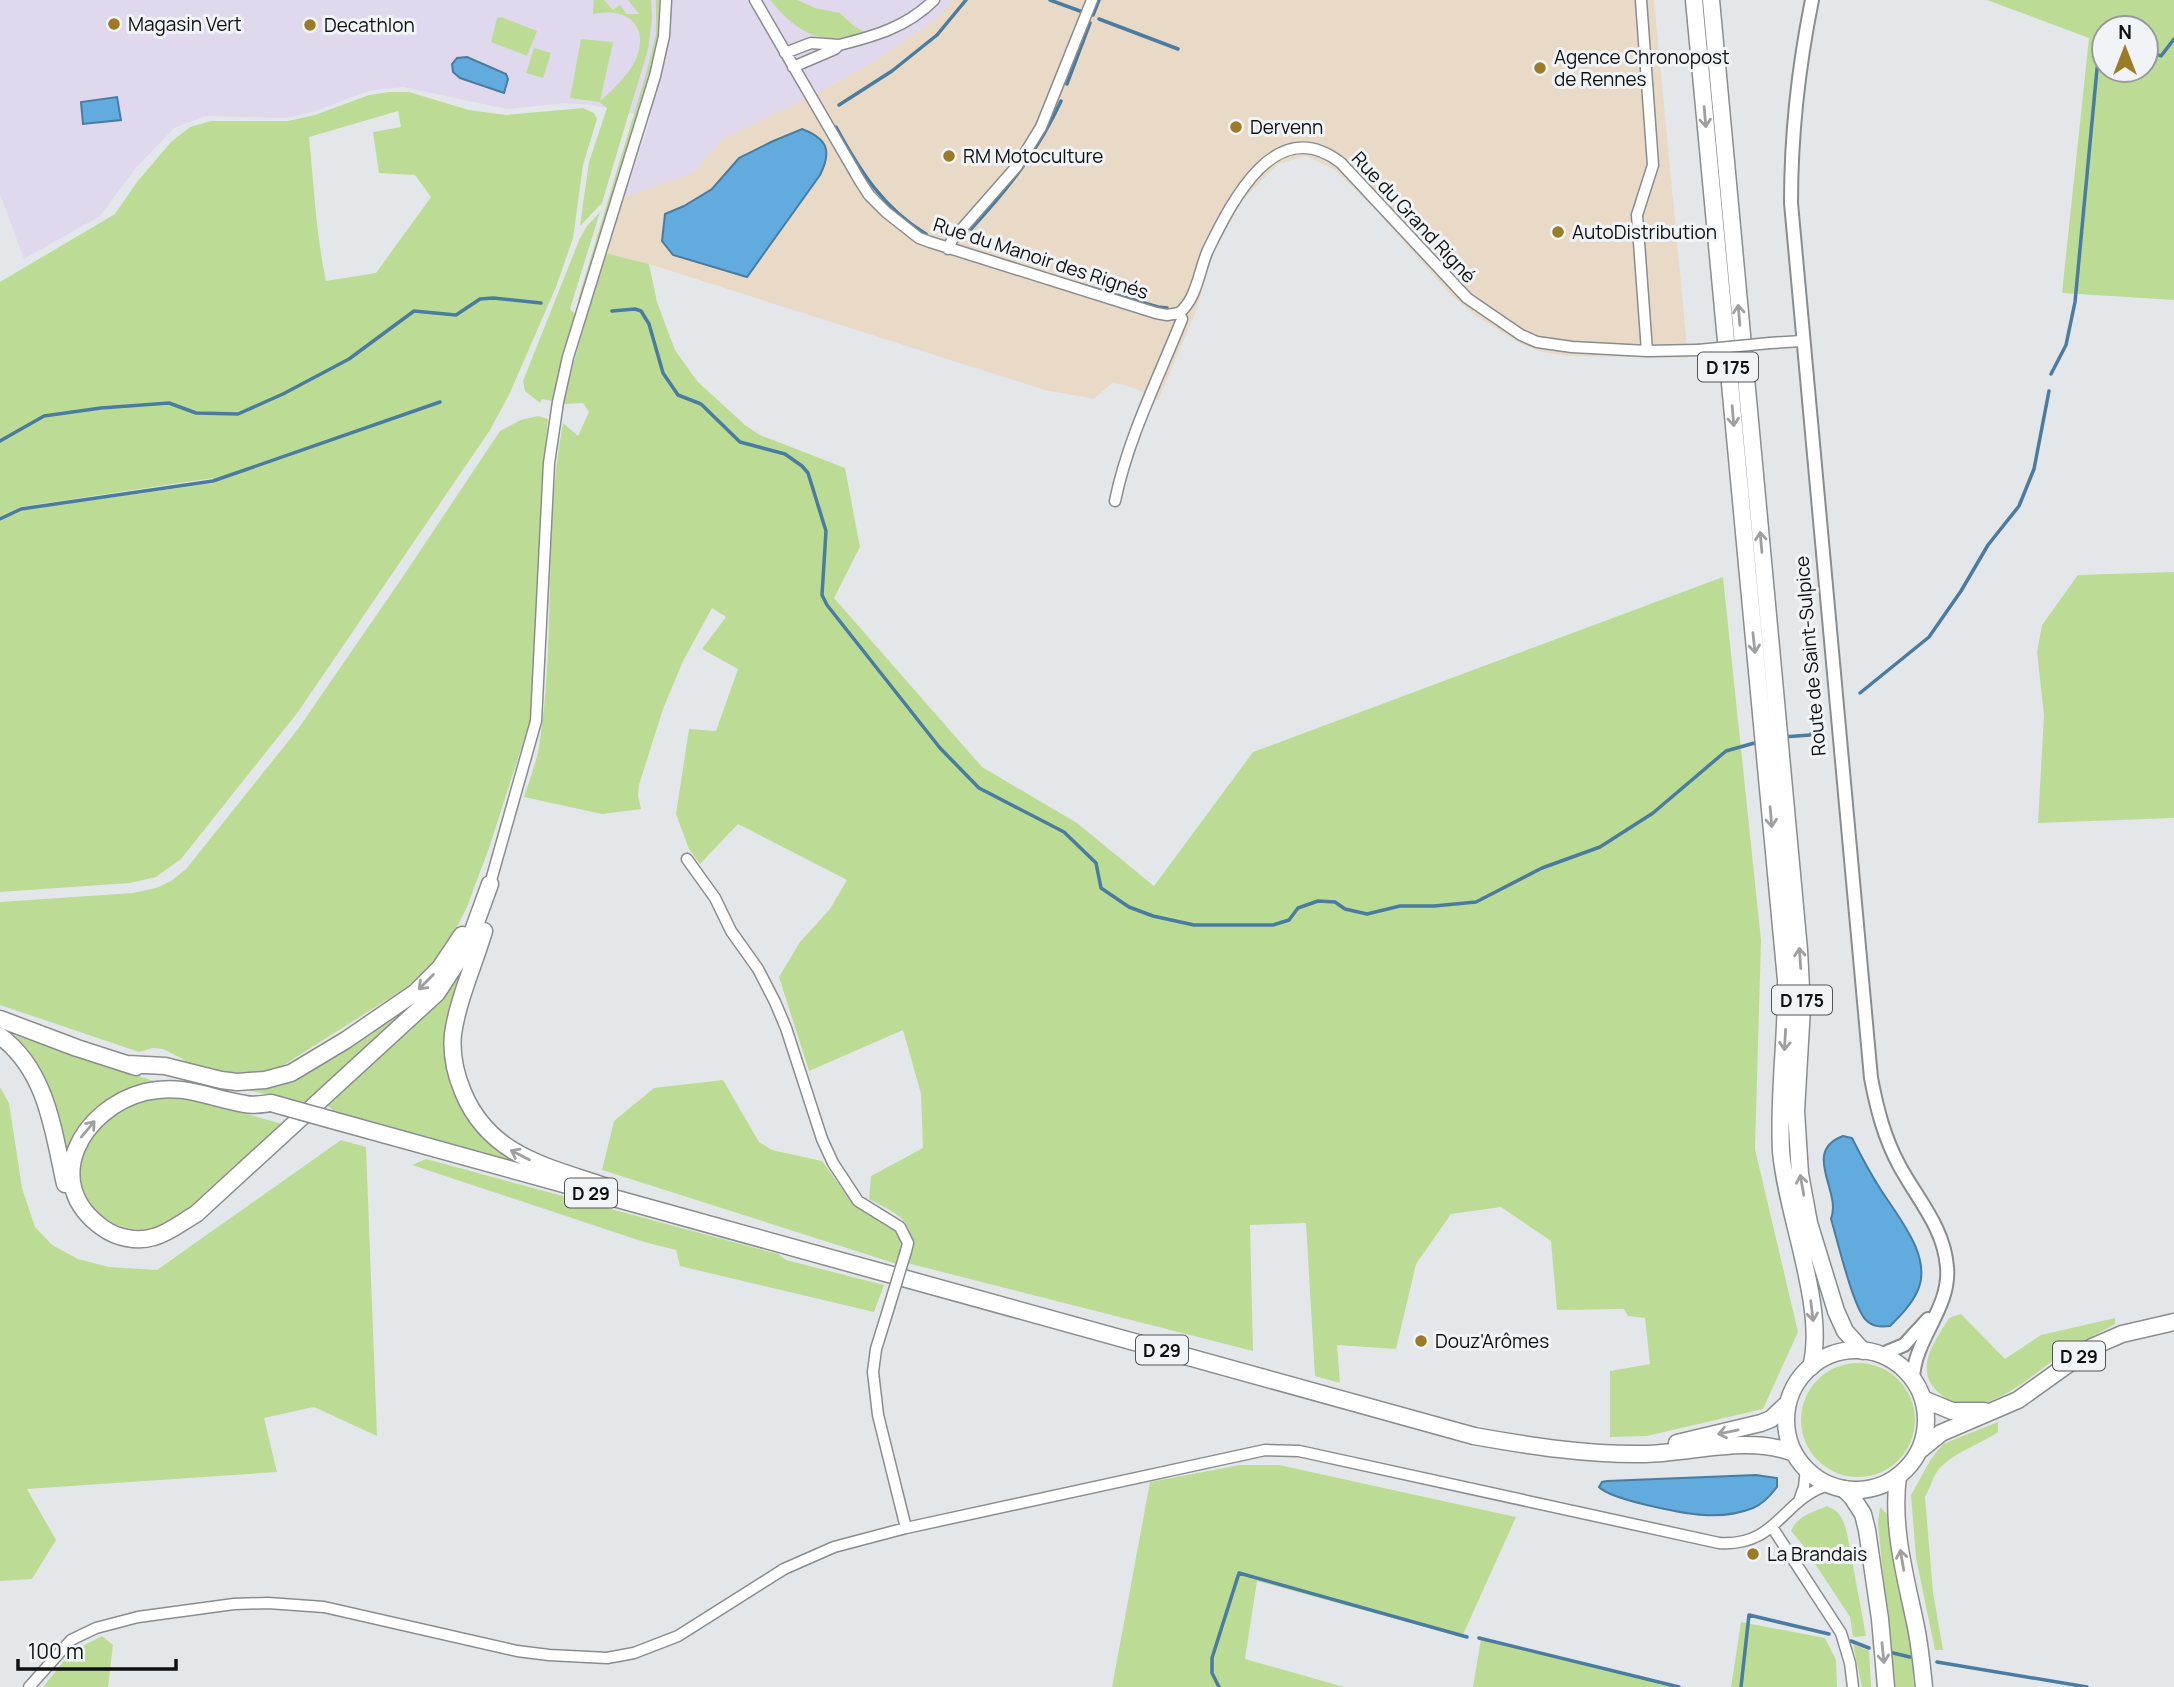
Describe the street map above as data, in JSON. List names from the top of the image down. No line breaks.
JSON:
{"streets":{"main road":["D 175","D 29"],"street":["Rue du Grand Rigné","Rue du Manoir des Rignés","Route de Saint-Sulpice"]},"crossings":[["Rue du Grand Rigné","Rue du Manoir des Rignés"],["Rue du Grand Rigné","Route de Saint-Sulpice"],["D 175","Route de Saint-Sulpice"],["D 175","D 29"],["Route de Saint-Sulpice","D 29"]],"places":["Magasin Vert","Decathlon","Agence Chronopost de Rennes","Dervenn","RM Motoculture","AutoDistribution","Douz'Arômes","La Brandais"],"scale_bar":"100 m","north":"top"}
